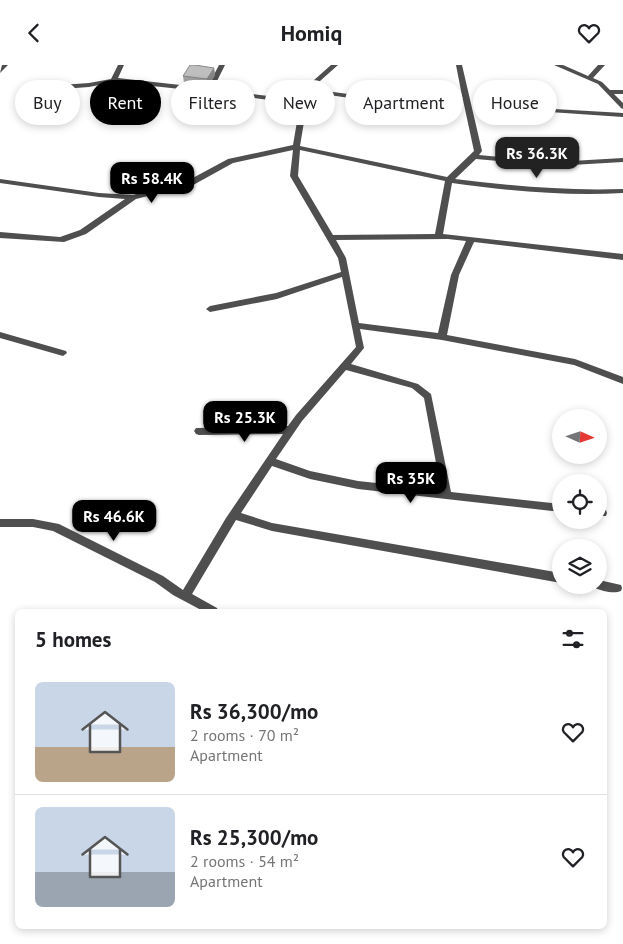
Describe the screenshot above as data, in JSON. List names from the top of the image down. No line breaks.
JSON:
{"north":"right","page":{"header":"Homiq","chip":["Buy","Rent","Filters","New","Apartment","House"],"price":["Rs 36.3K","Rs 58.4K","Rs 25.3K","Rs 35K","Rs 46.6K"],"heading":"5 homes","list":[{"name":"Rs 36,300/mo","note":"2 rooms · 70 m² · Apartment"},{"name":"Rs 25,300/mo","note":"2 rooms · 54 m² · Apartment"}]}}
